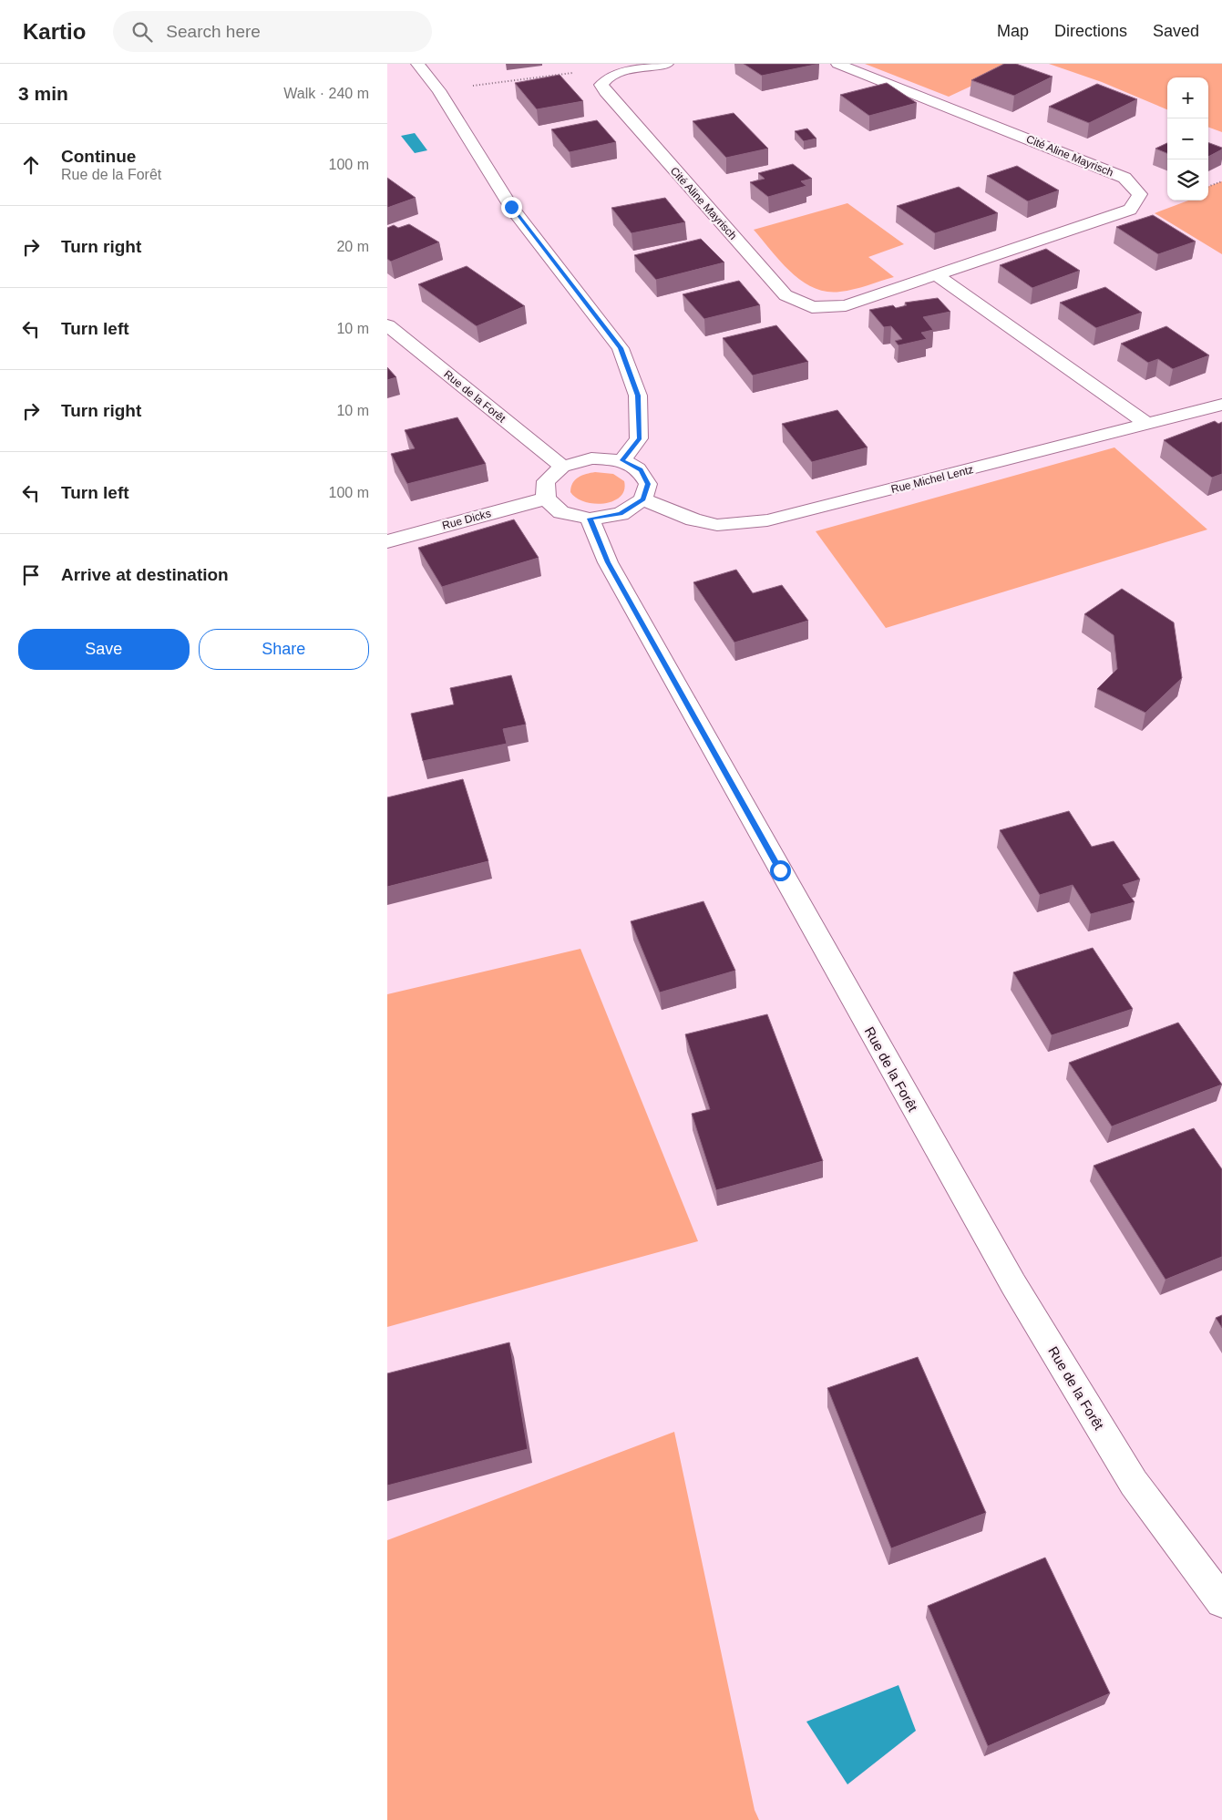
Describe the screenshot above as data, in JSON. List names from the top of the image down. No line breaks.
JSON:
{"streets":{"street":["Cité Aline Mayrisch","Rue de la Forêt","Rue Michel Lentz","Rue Dicks"]},"crossings":[["Rue de la Forêt","Rue Michel Lentz"],["Rue de la Forêt","Rue Dicks"],["Rue Michel Lentz","Rue Dicks"]],"page":{"header":"Kartio","search":"Search here","nav":["Map","Directions","Saved"],"heading":["3 min","Walk · 240 m"],"map_buttons":["+","−"],"list":[["Continue","Rue de la Forêt","100 m"],["Turn right","20 m"],["Turn left","10 m"],["Turn right","10 m"],["Turn left","100 m"],"Arrive at destination"],"buttons":["Save","Share"]}}
